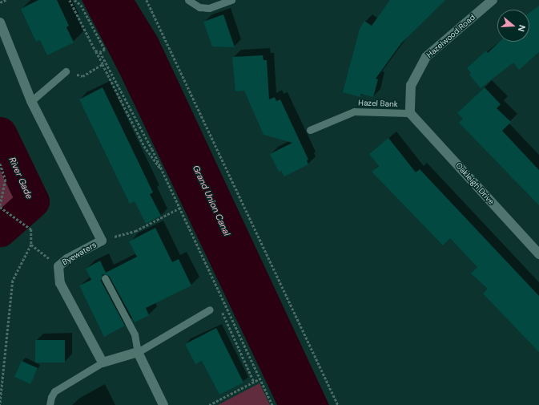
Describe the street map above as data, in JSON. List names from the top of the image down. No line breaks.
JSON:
{"streets":{"street":["Hazelwood Road","Oakleigh Drive","Byewaters"],"lane":["Hazel Bank"]},"crossings":[["Hazelwood Road","Hazel Bank"],["Hazelwood Road","Oakleigh Drive"],["Hazel Bank","Oakleigh Drive"]],"water":["River Gade","Grand Union Canal"],"north":"right"}
